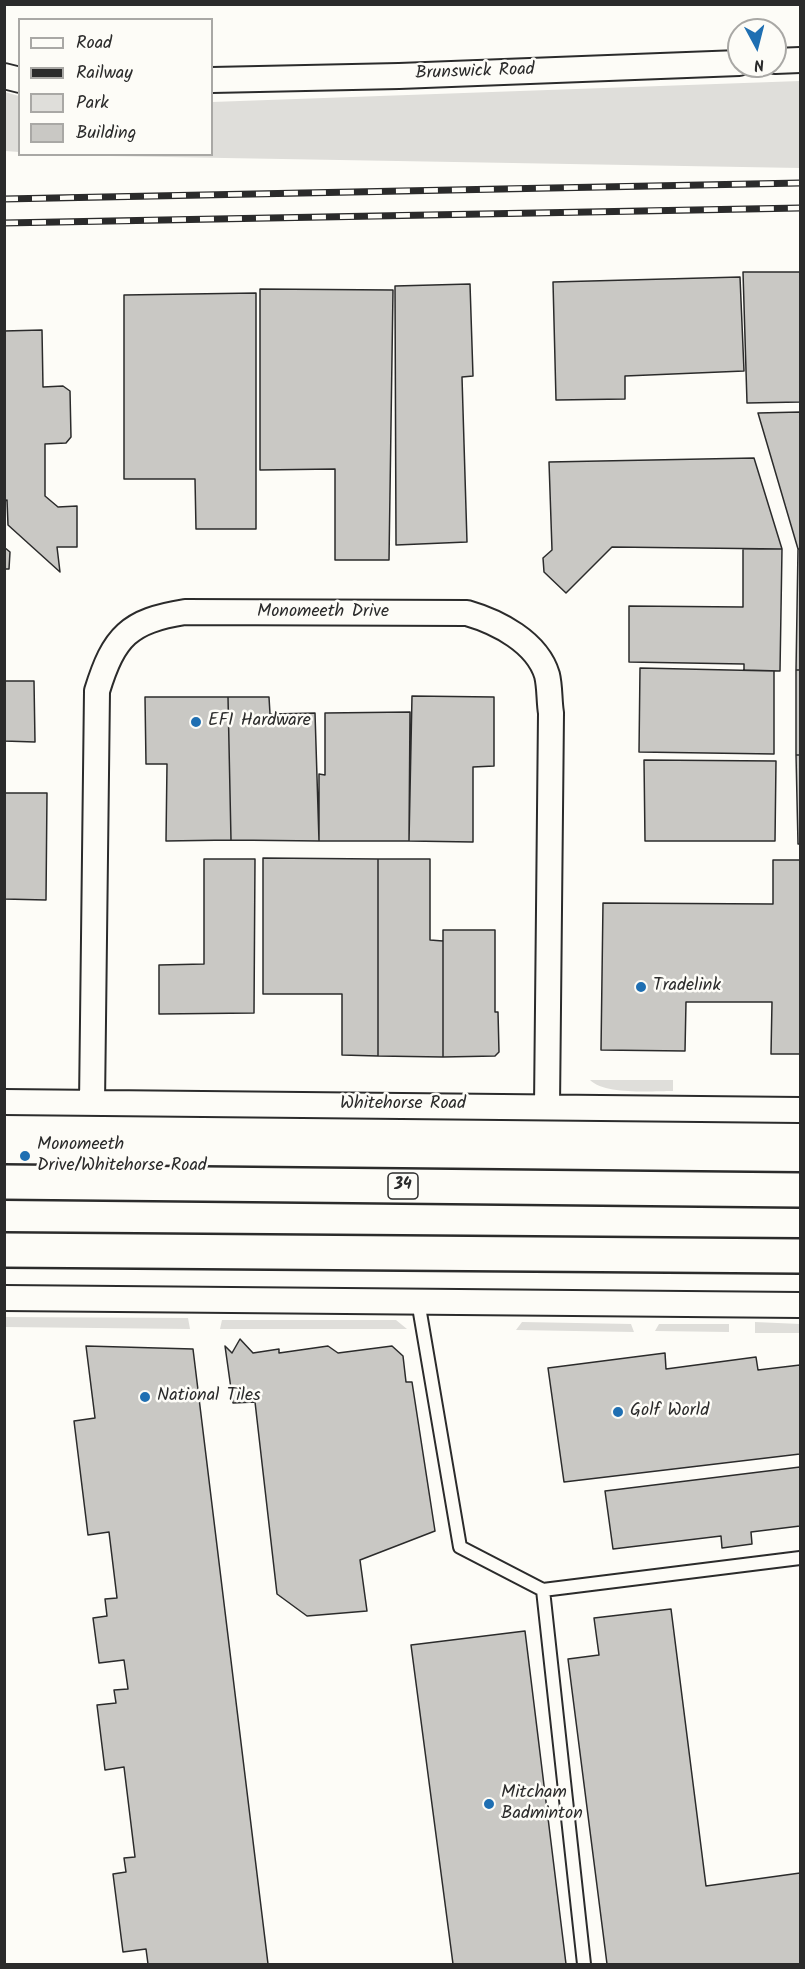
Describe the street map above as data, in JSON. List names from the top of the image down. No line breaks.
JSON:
{"streets":{"highway":["34"],"street":["Brunswick Road","Monomeeth Drive","Whitehorse Road"]},"crossings":[["Monomeeth Drive","Whitehorse Road"]],"places":["EFI Hardware","Tradelink","Monomeeth Drive/Whitehorse Road","National Tiles","Golf World","Mitcham Badminton"],"legend":["Road","Railway","Park","Building"],"north":"bottom"}
